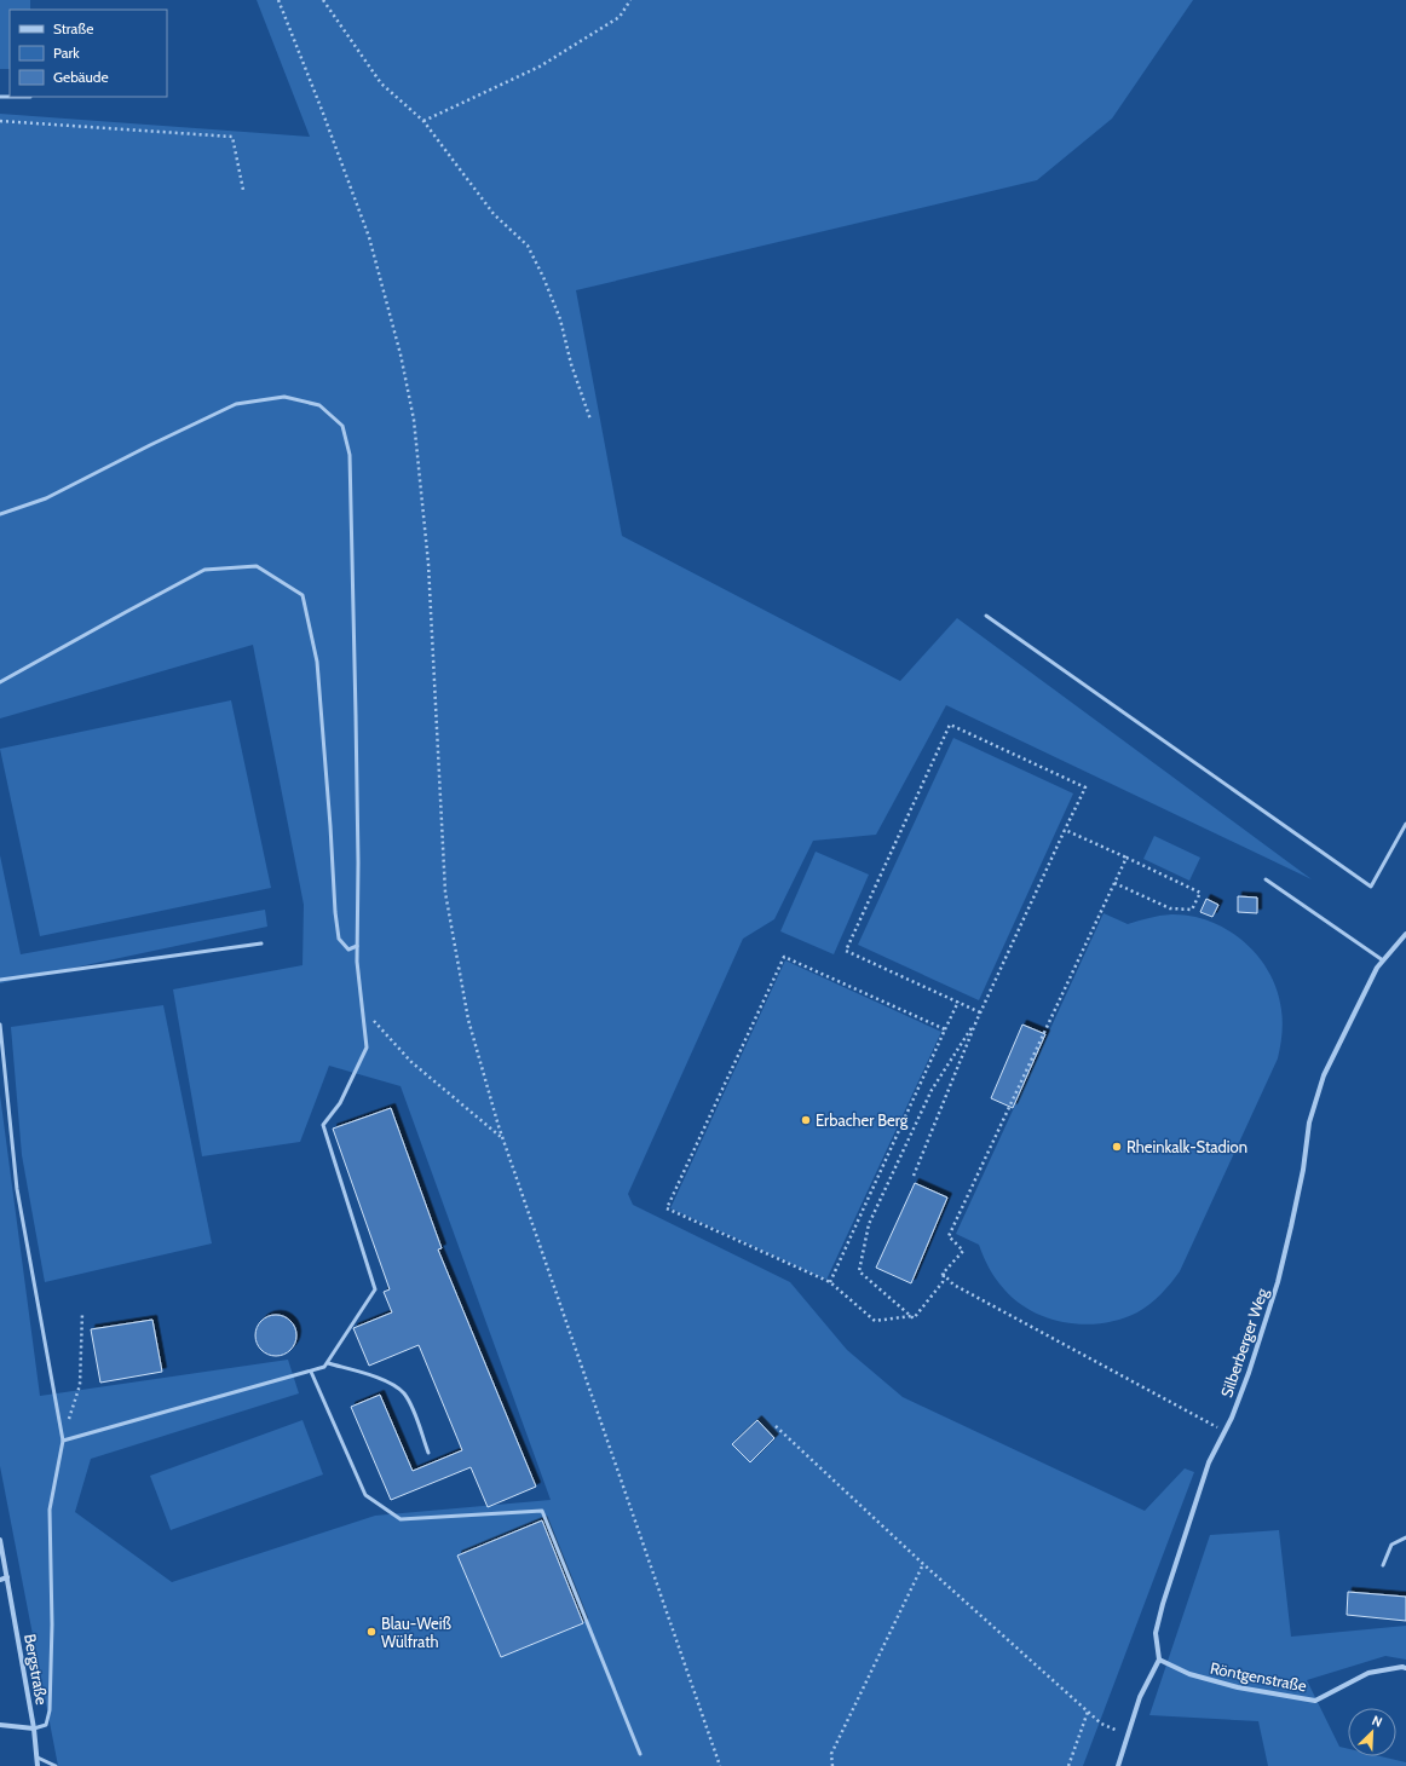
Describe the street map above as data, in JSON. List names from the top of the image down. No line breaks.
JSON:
{"streets":{"street":["Silberberger Weg","Bergstraße","Röntgenstraße"]},"crossings":[["Silberberger Weg","Röntgenstraße"]],"places":["Erbacher Berg","Rheinkalk-Stadion","Blau-Weiß Wülfrath"],"legend":["Straße","Park","Gebäude"],"north":"top right"}
